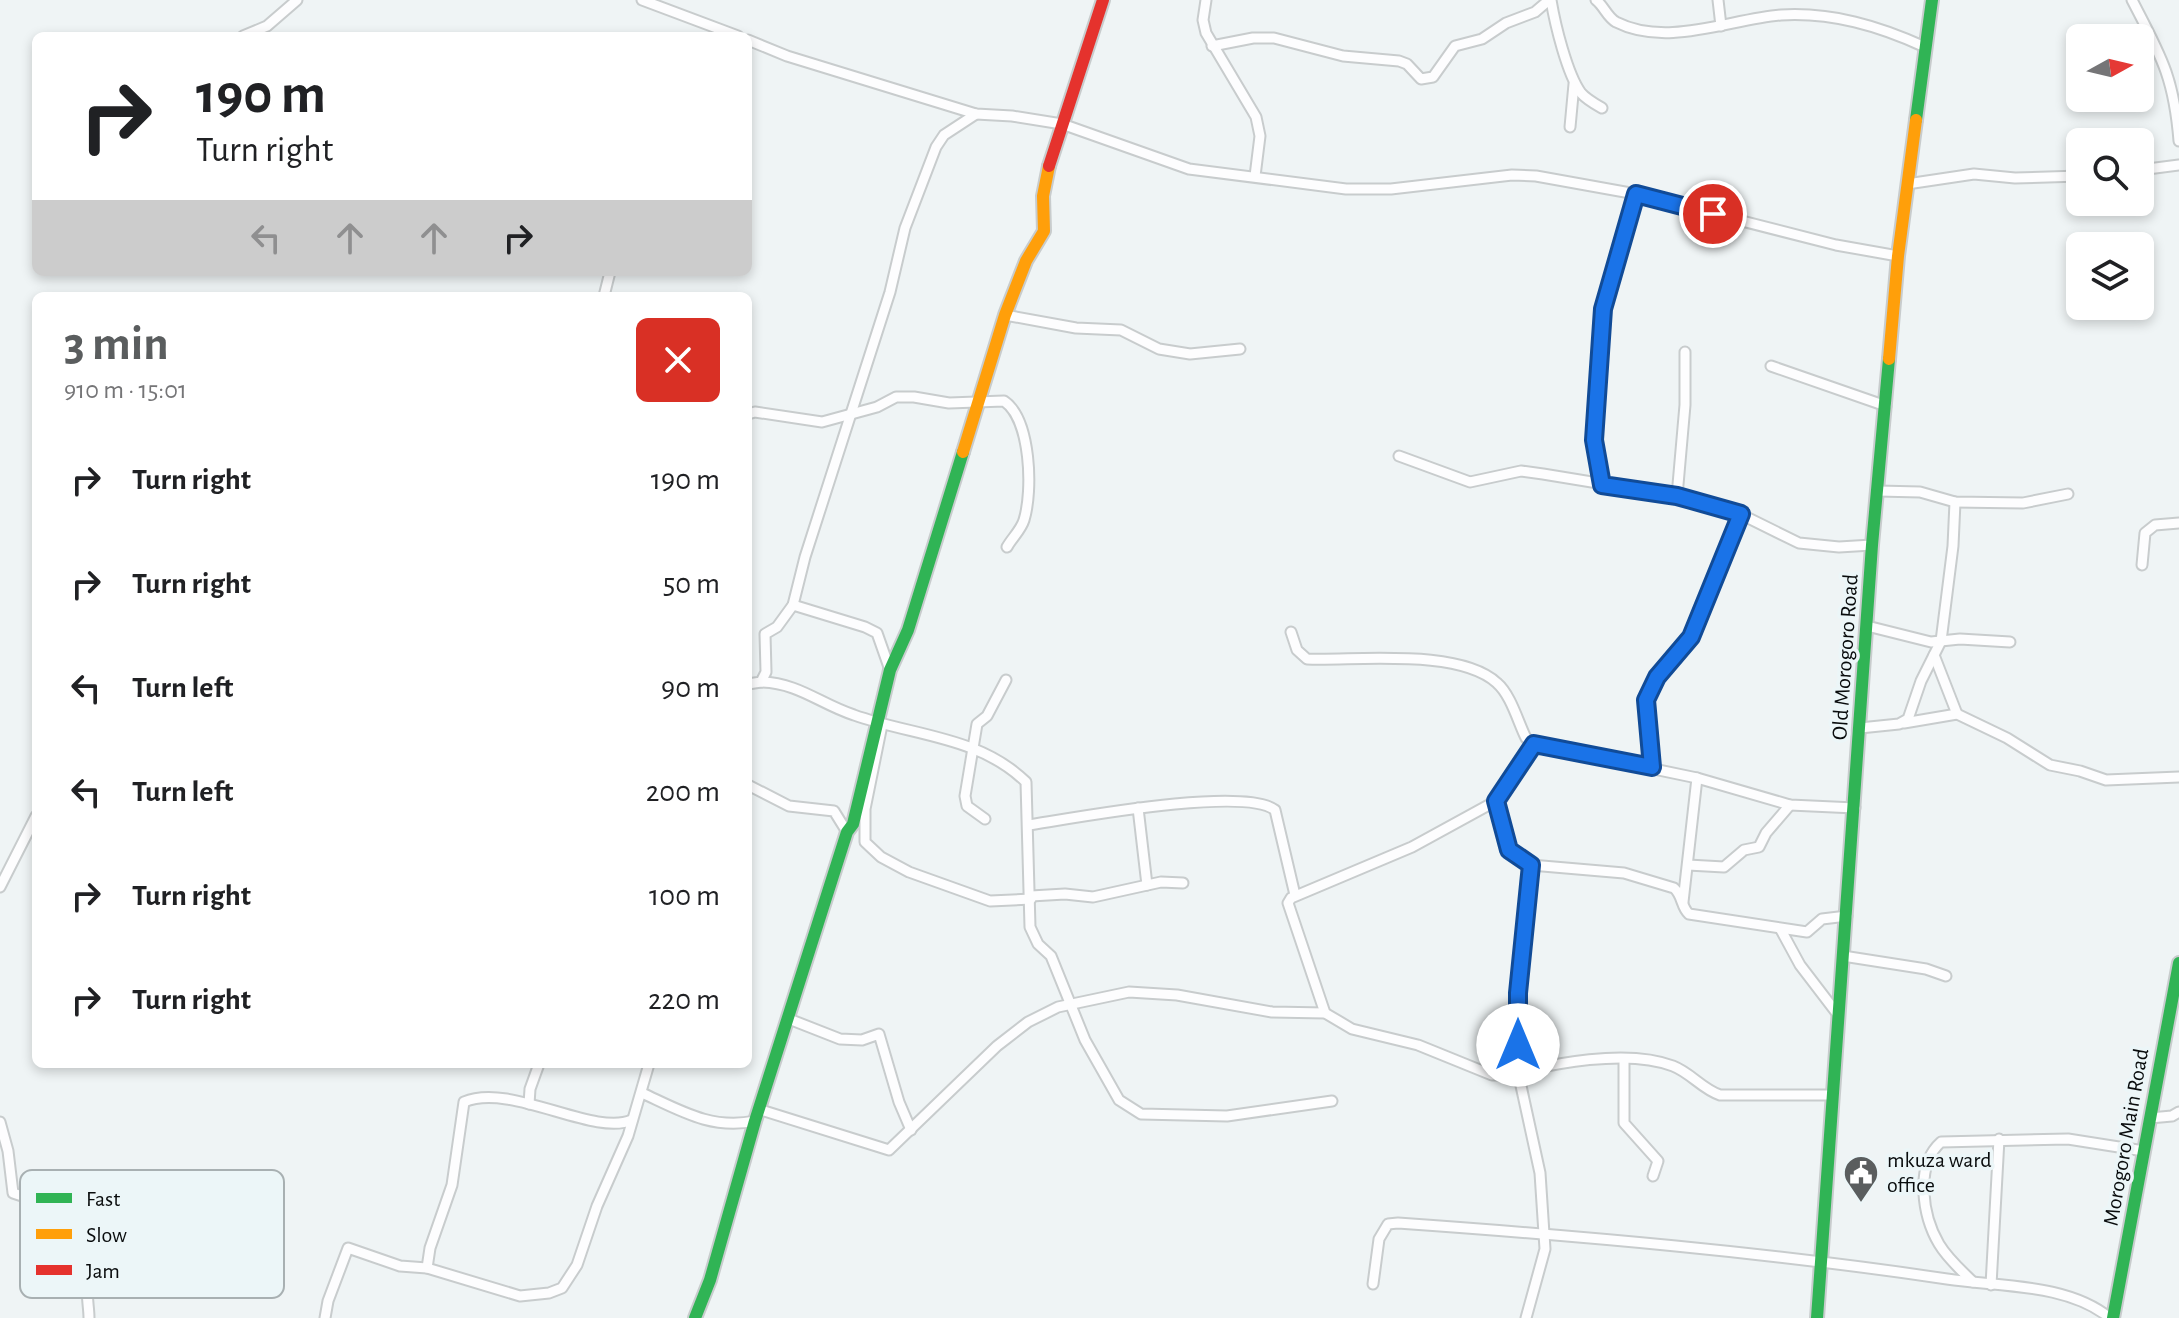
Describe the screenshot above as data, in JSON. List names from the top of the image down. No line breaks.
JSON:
{"streets":{"main road":["Old Morogoro Road","Morogoro Main Road"]},"places":{"public building":["mkuza ward office"]},"legend":["Fast","Slow","Jam"],"north":"right","page":{"turn":["190 m","Turn right"],"heading":["3 min","910 m · 15:01"],"list":[{"name":"Turn right","value":"190 m"},{"name":"Turn right","value":"50 m"},{"name":"Turn left","value":"90 m"},{"name":"Turn left","value":"200 m"},{"name":"Turn right","value":"100 m"},{"name":"Turn right","value":"220 m"}]}}
